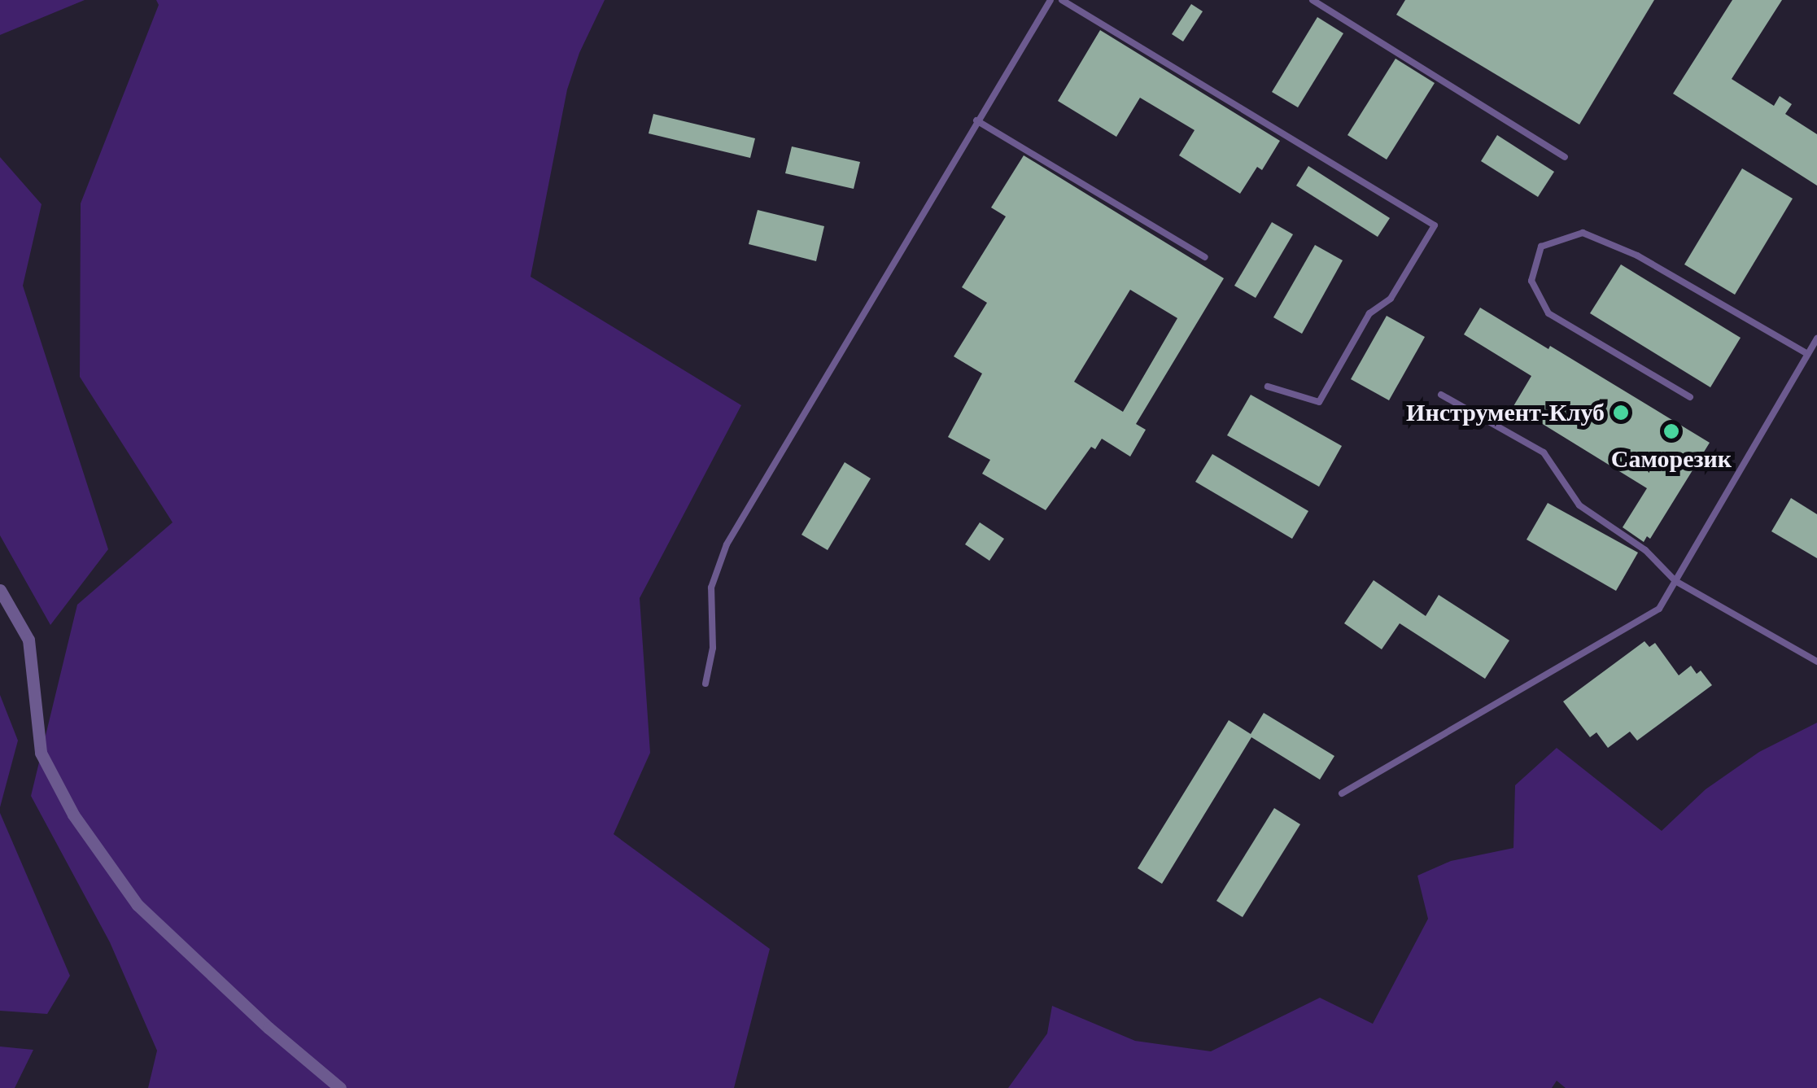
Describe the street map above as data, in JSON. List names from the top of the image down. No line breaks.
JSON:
{"places":["Инструмент-Клуб","Саморезик"]}
